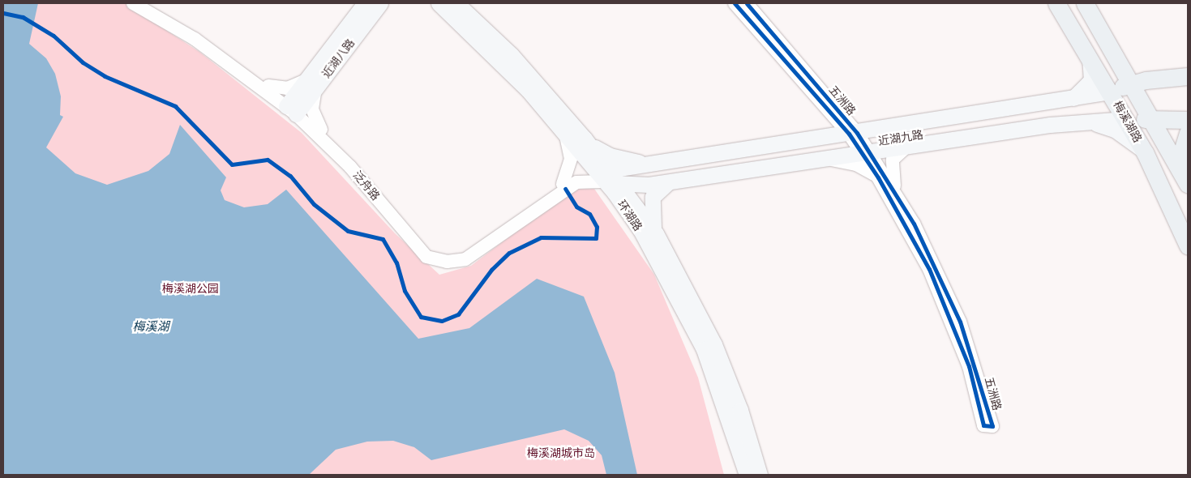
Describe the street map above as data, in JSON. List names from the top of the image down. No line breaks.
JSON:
{"streets":{"main road":["近湖八路","梅溪湖路","近湖九路","环湖路"],"street":["五洲路","泛舟路"]},"crossings":[["近湖八路","泛舟路"],["五洲路","近湖九路"],["梅溪湖路","近湖九路"],["近湖九路","泛舟路"],["近湖九路","环湖路"],["泛舟路","环湖路"]],"water":["梅溪湖"],"parks":["梅溪湖公园","梅溪湖城市岛"]}
